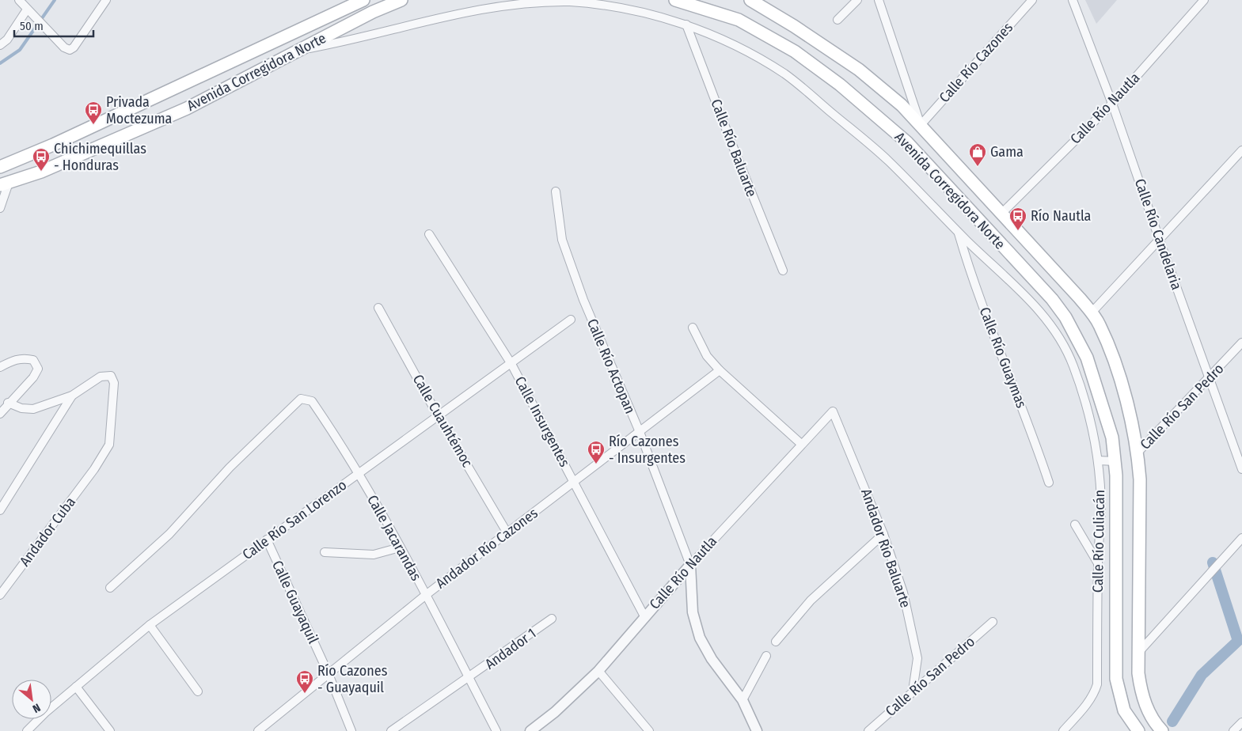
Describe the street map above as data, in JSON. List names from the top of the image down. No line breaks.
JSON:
{"streets":{"main road":["Avenida Corregidora Norte"],"street":["Calle Río Cazones","Calle Río Nautla","Calle Río Baluarte","Calle Río Candelaria","Calle Río Guaymas","Calle Río Actopan","Calle Río San Pedro","Calle Cuauhtémoc","Calle Insurgentes","Calle Río San Lorenzo","Andador Cuba","Calle Jacarandas","Calle Río Culiacán","Andador Río Cazones","Andador Río Baluarte","Calle Guayaquil","Andador 1"]},"crossings":[["Calle Río Cazones","Avenida Corregidora Norte"],["Avenida Corregidora Norte","Calle Río Nautla"],["Avenida Corregidora Norte","Calle Río San Pedro"],["Avenida Corregidora Norte","Calle Río Culiacán"],["Calle Río Nautla","Calle Río Candelaria"],["Calle Río Nautla","Calle Río Actopan"],["Calle Río Nautla","Calle Insurgentes"],["Calle Río Nautla","Andador Río Baluarte"],["Calle Río Baluarte","Calle Río Culiacán"],["Calle Río Candelaria","Calle Río San Pedro"],["Calle Río Guaymas","Calle Río Culiacán"],["Calle Río Actopan","Andador Río Cazones"],["Calle Río San Pedro","Andador Río Baluarte"],["Calle Cuauhtémoc","Calle Río San Lorenzo"],["Calle Cuauhtémoc","Andador Río Cazones"],["Calle Insurgentes","Calle Río San Lorenzo"],["Calle Insurgentes","Andador Río Cazones"],["Calle Río San Lorenzo","Calle Jacarandas"],["Calle Río San Lorenzo","Calle Guayaquil"],["Calle Jacarandas","Andador Río Cazones"],["Calle Jacarandas","Andador 1"],["Andador Río Cazones","Calle Guayaquil"]],"places":{"bus stop":["Privada Moctezuma","Chichimequillas - Honduras","Río Nautla","Río Cazones - Insurgentes","Río Cazones - Guayaquil"],"shop":["Gama"]},"scale_bar":"50 m","north":"bottom right"}
